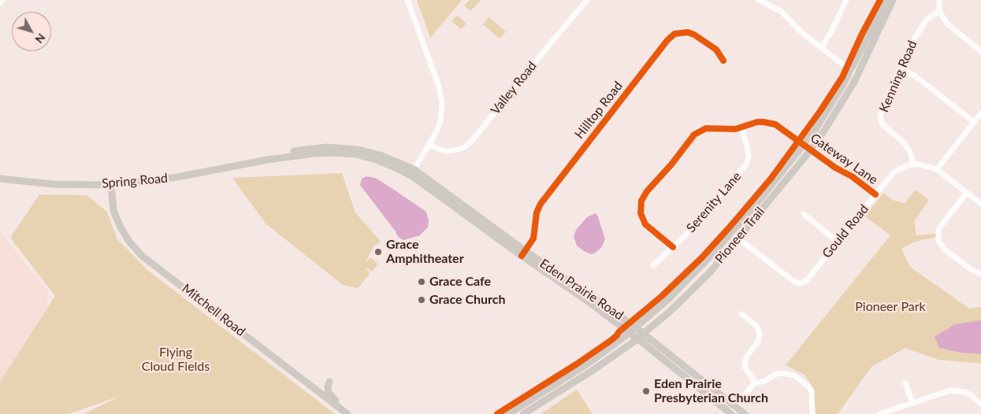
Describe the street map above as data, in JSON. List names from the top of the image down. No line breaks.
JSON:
{"streets":{"main road":["Spring Road","Pioneer Trail","Eden Prairie Road","Mitchell Road"],"street":["Kenning Road","Valley Road","Hilltop Road","Gateway Lane","Serenity Lane","Gould Road"]},"crossings":[["Kenning Road","Gould Road"],["Hilltop Road","Eden Prairie Road"],["Gateway Lane","Serenity Lane"],["Gateway Lane","Gould Road"],["Gateway Lane","Pioneer Trail"],["Spring Road","Eden Prairie Road"],["Spring Road","Mitchell Road"],["Gould Road","Pioneer Trail"],["Pioneer Trail","Eden Prairie Road"]],"parks":["Pioneer Park","Flying Cloud Fields"],"places":["Grace Amphitheater","Grace Cafe","Grace Church","Eden Prairie Presbyterian Church"],"north":"bottom right"}
